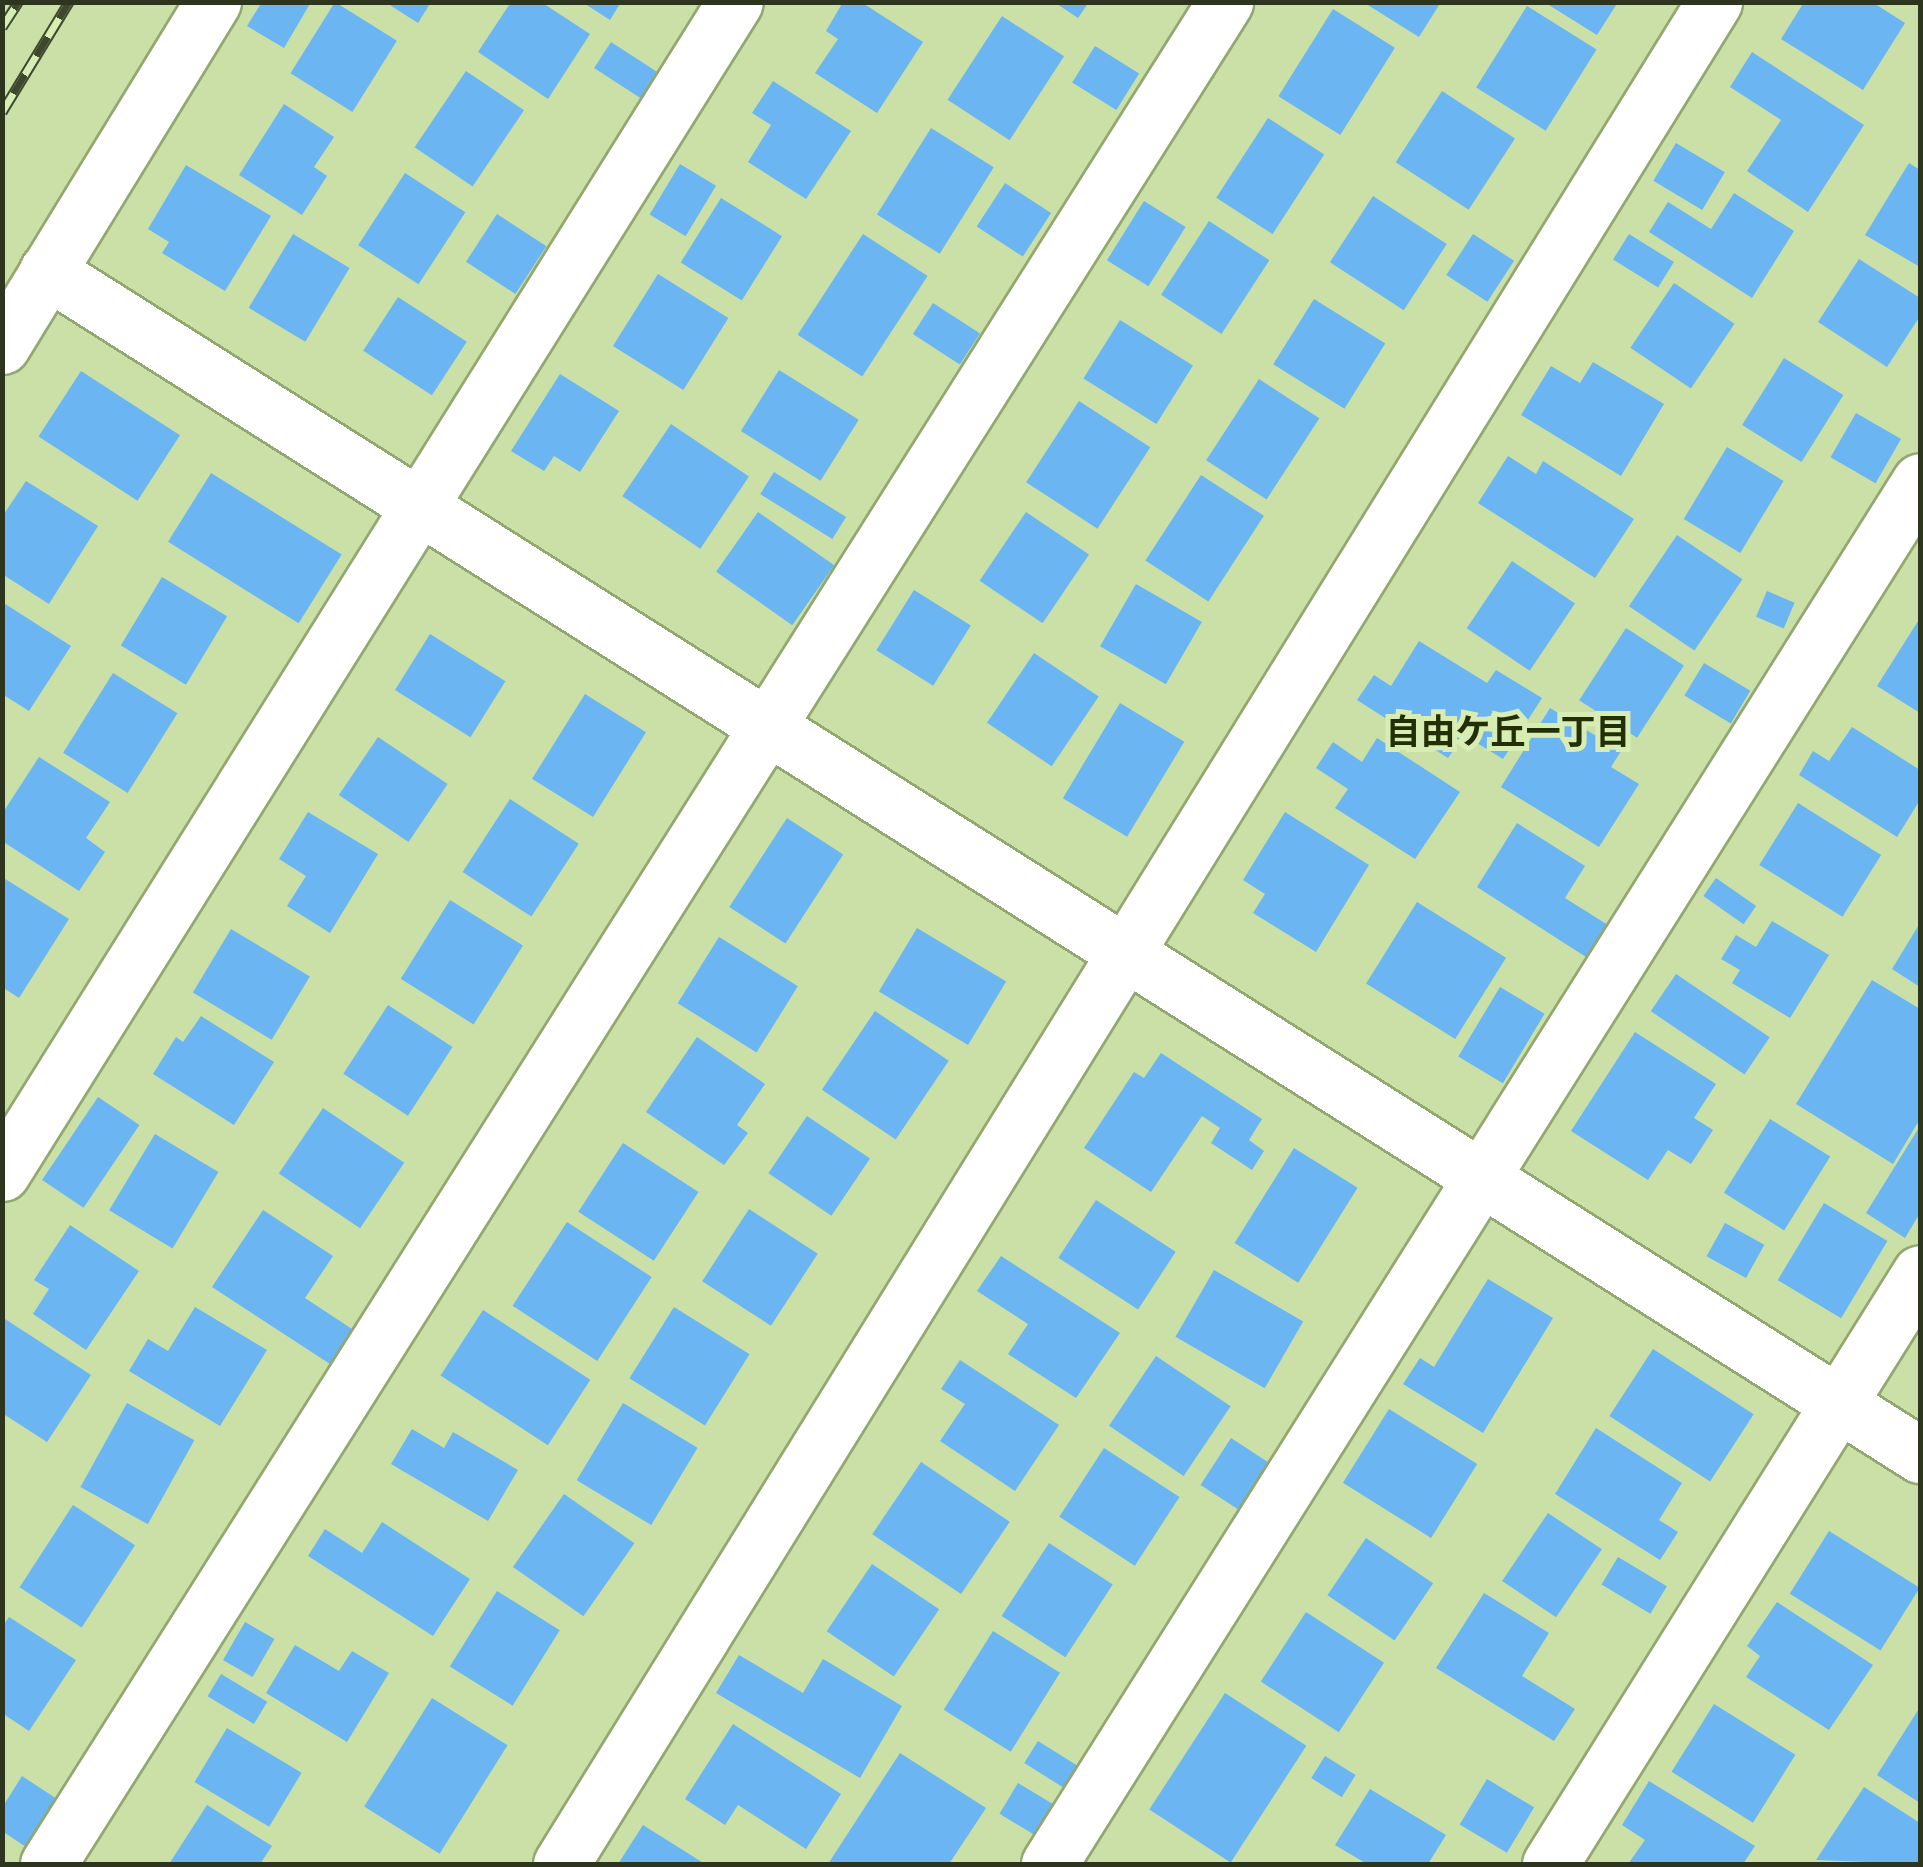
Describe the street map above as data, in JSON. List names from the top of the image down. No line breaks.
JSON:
{"districts":["自由ケ丘一丁目"]}
